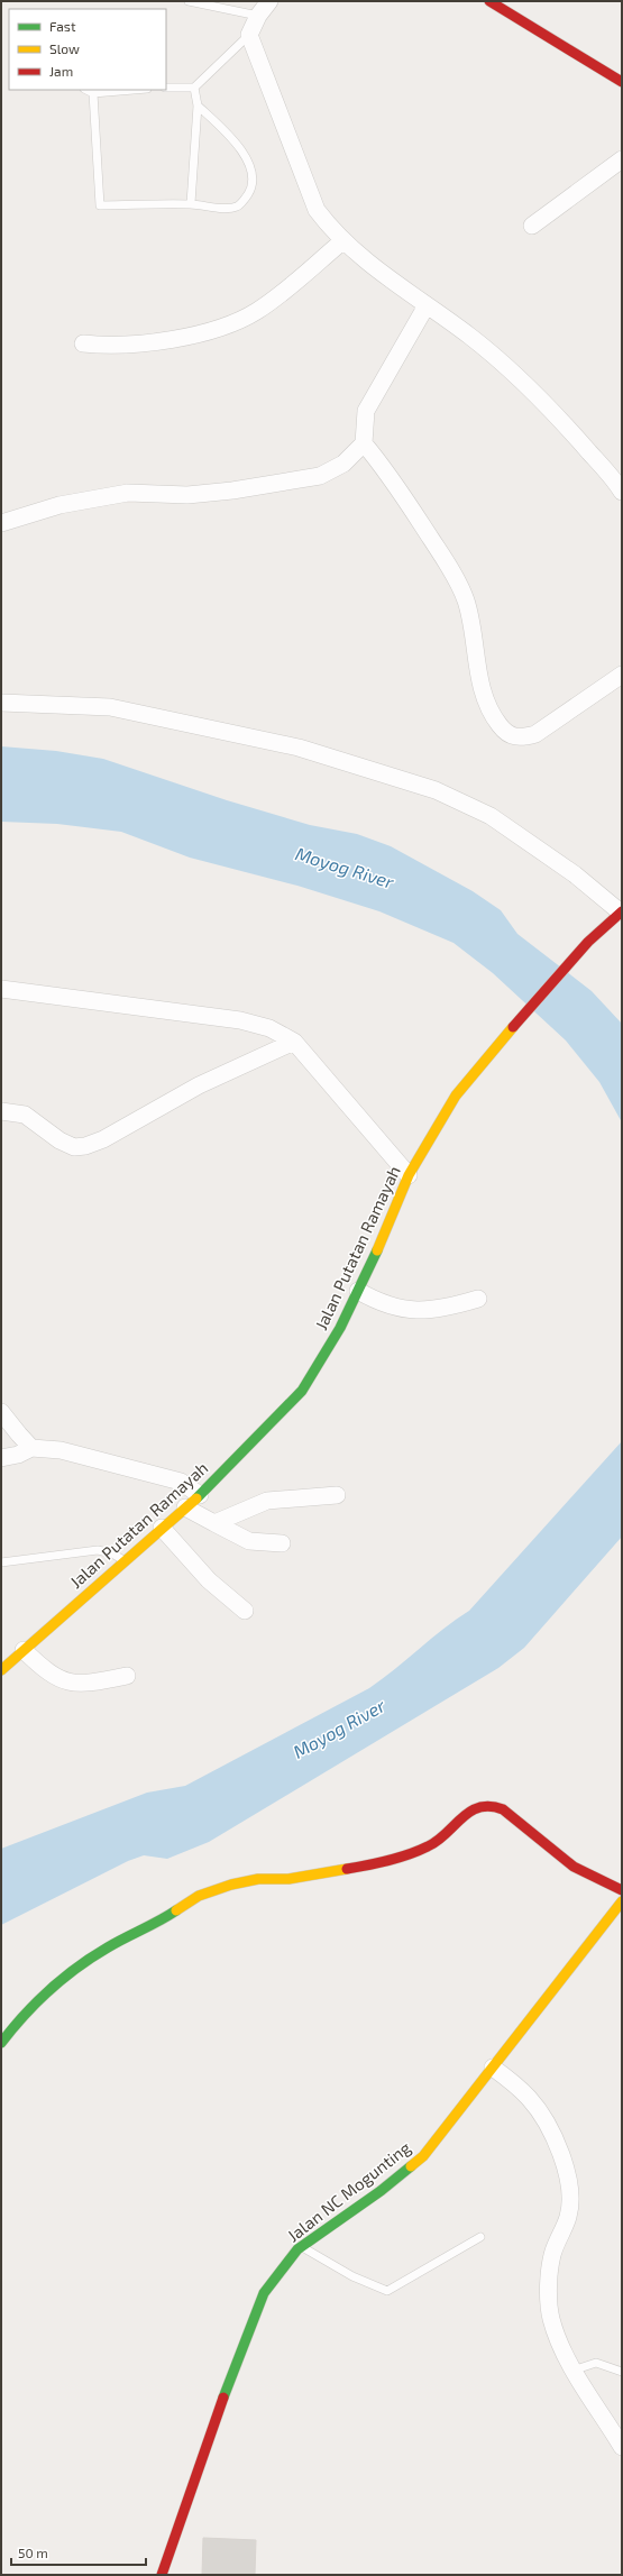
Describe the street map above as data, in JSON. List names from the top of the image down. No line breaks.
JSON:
{"streets":{"street":["Jalan Putatan Ramayah","Jalan NC Mogunting"]},"water":["Moyog River"],"legend":["Fast","Slow","Jam"],"scale_bar":"50 m"}
